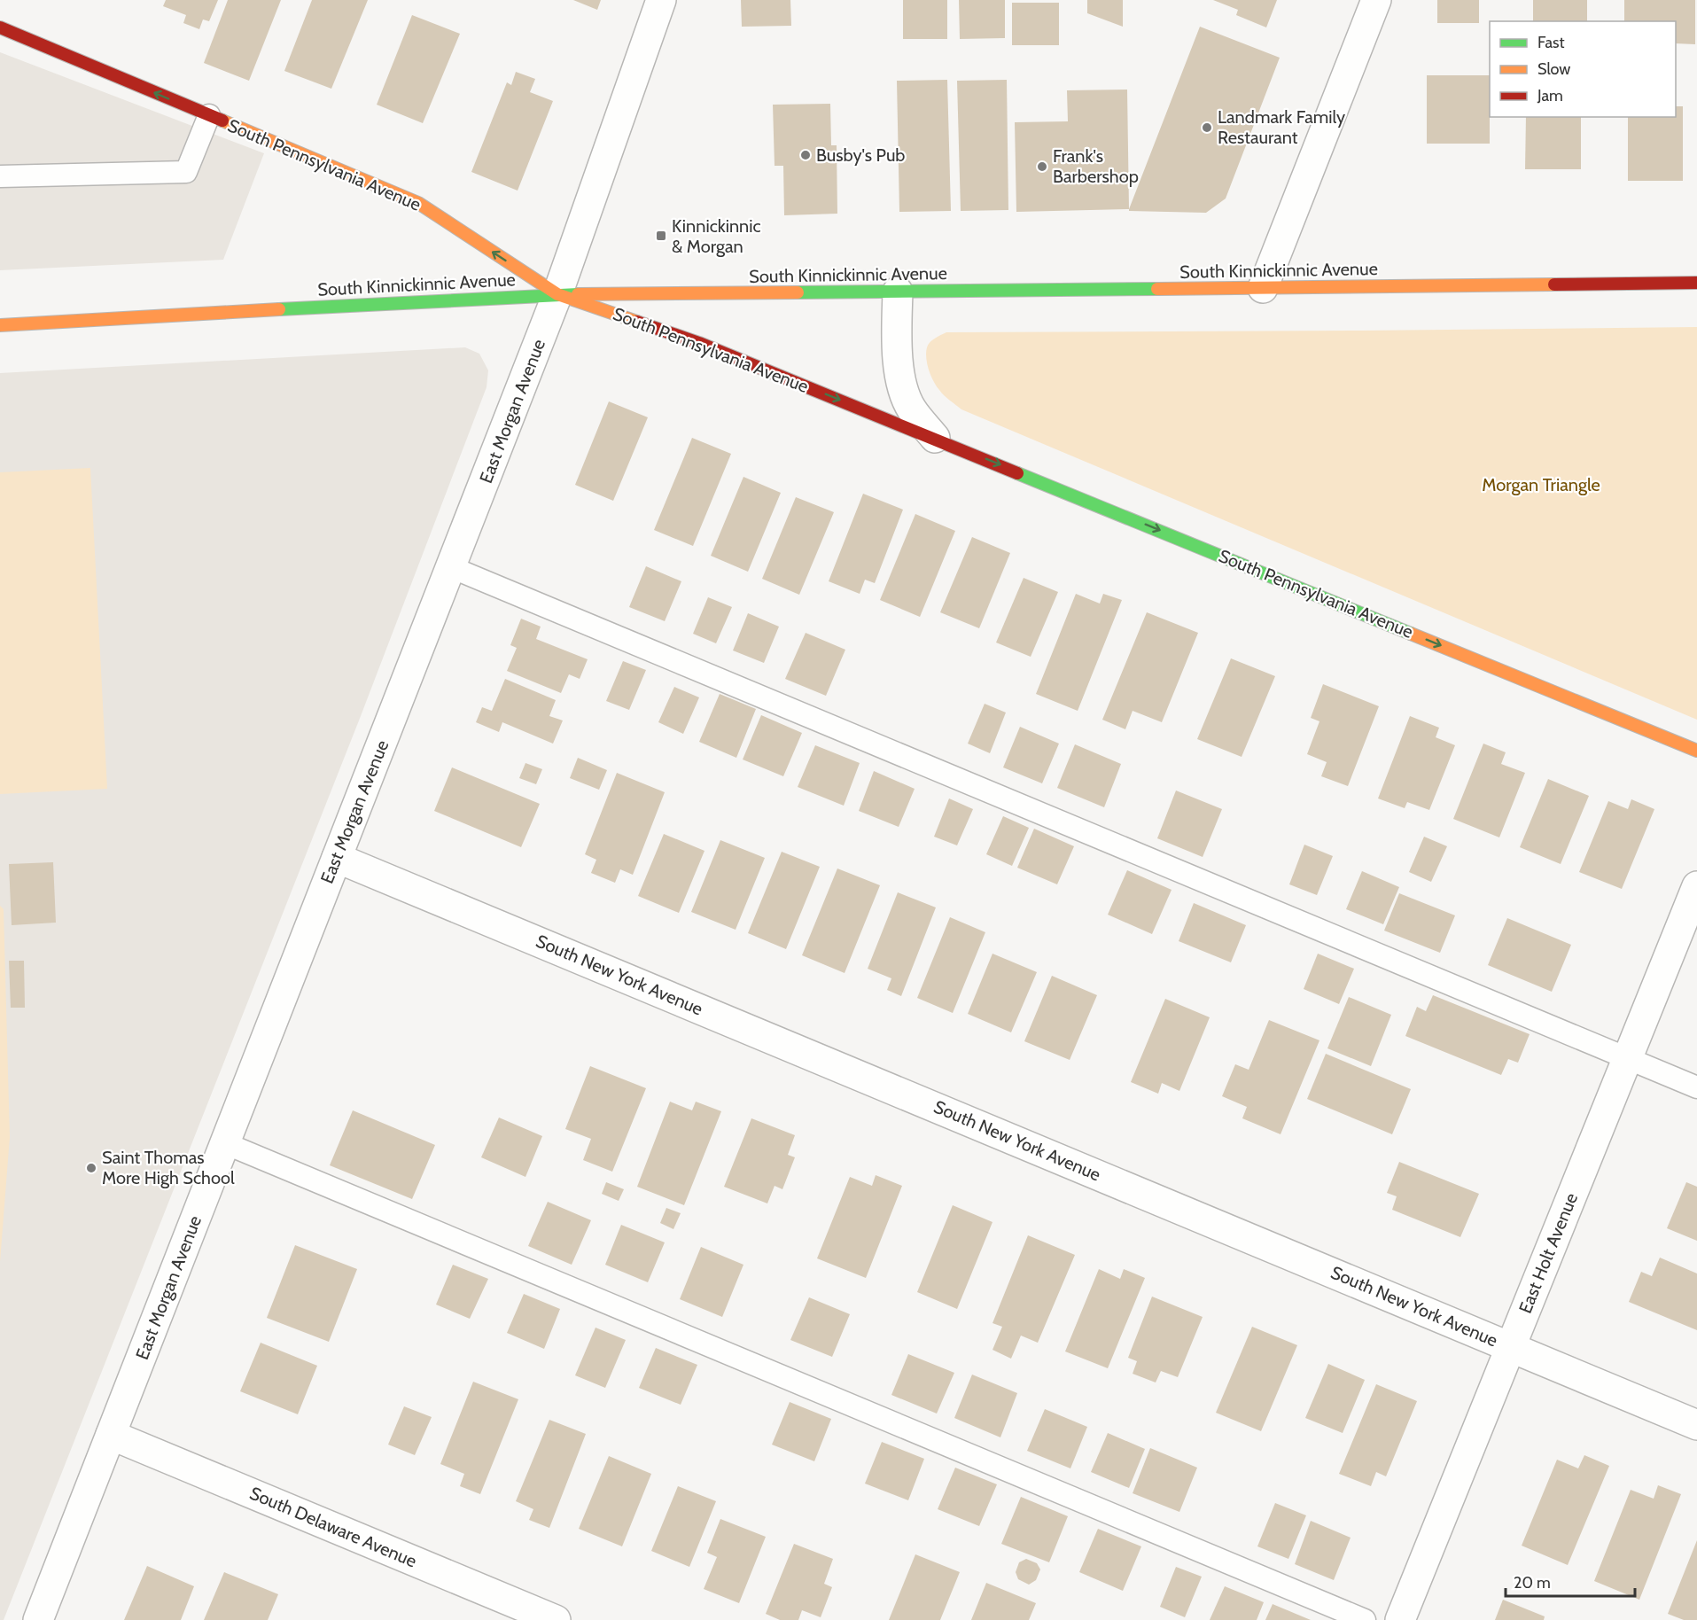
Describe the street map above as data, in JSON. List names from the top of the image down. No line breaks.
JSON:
{"streets":{"street":["South Pennsylvania Avenue","South Kinnickinnic Avenue","East Morgan Avenue","South New York Avenue","East Holt Avenue","South Delaware Avenue"]},"crossings":[["South Pennsylvania Avenue","South Kinnickinnic Avenue"],["South Pennsylvania Avenue","East Morgan Avenue"],["South Kinnickinnic Avenue","East Morgan Avenue"],["East Morgan Avenue","South New York Avenue"],["East Morgan Avenue","South Delaware Avenue"],["South New York Avenue","East Holt Avenue"]],"parks":["Morgan Triangle"],"places":{"other":["Landmark Family Restaurant","Busby's Pub","Frank's Barbershop","Saint Thomas More High School"],"transit":["Kinnickinnic & Morgan"]},"legend":["Fast","Slow","Jam"],"scale_bar":"20 m"}
